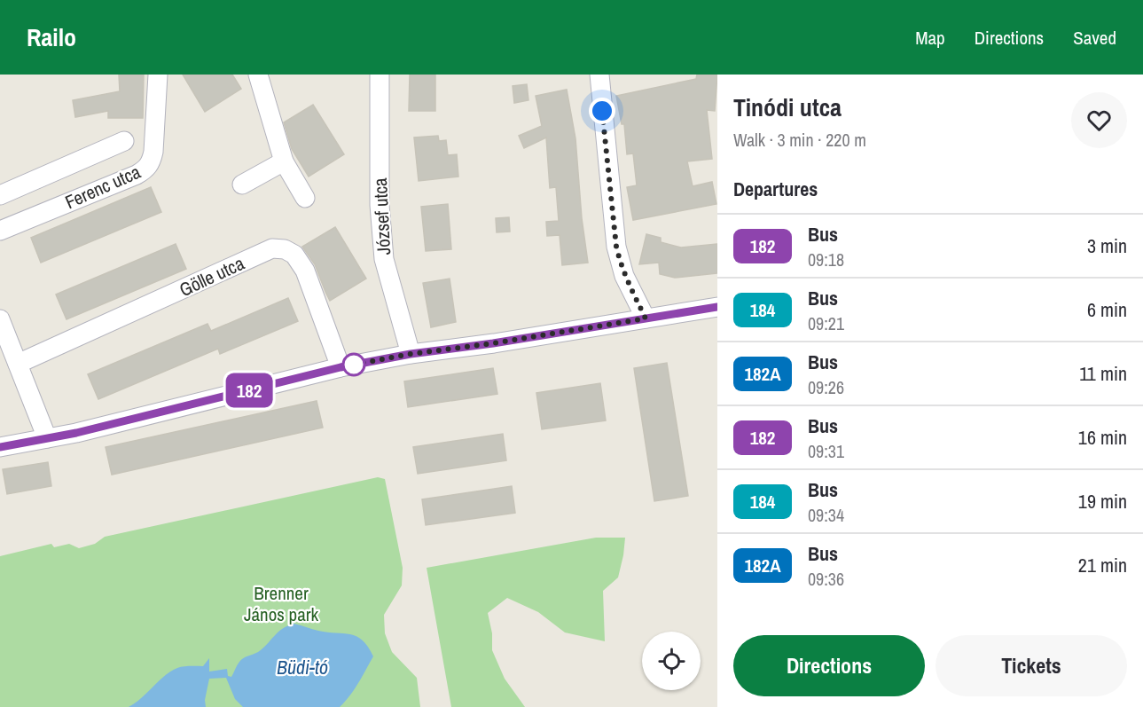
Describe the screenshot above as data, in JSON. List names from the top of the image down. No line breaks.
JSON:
{"streets":{"street":["Ferenc utca","József utca","Gölle utca"]},"water":["Büdi-tó"],"parks":["Brenner János park"],"lines":["bus line 182"],"page":{"header":"Railo","nav":["Map","Directions","Saved"],"on_map":"182","heading":[["Tinódi utca","Walk · 3 min · 220 m"],"Departures"],"list":[{"mark":"182","name":"Bus","note":"09:18","value":"3 min"},{"mark":"184","name":"Bus","note":"09:21","value":"6 min"},{"mark":"182A","name":"Bus","note":"09:26","value":"11 min"},{"mark":"182","name":"Bus","note":"09:31","value":"16 min"},{"mark":"184","name":"Bus","note":"09:34","value":"19 min"},{"mark":"182A","name":"Bus","note":"09:36","value":"21 min"}],"buttons":["Directions","Tickets"]}}
